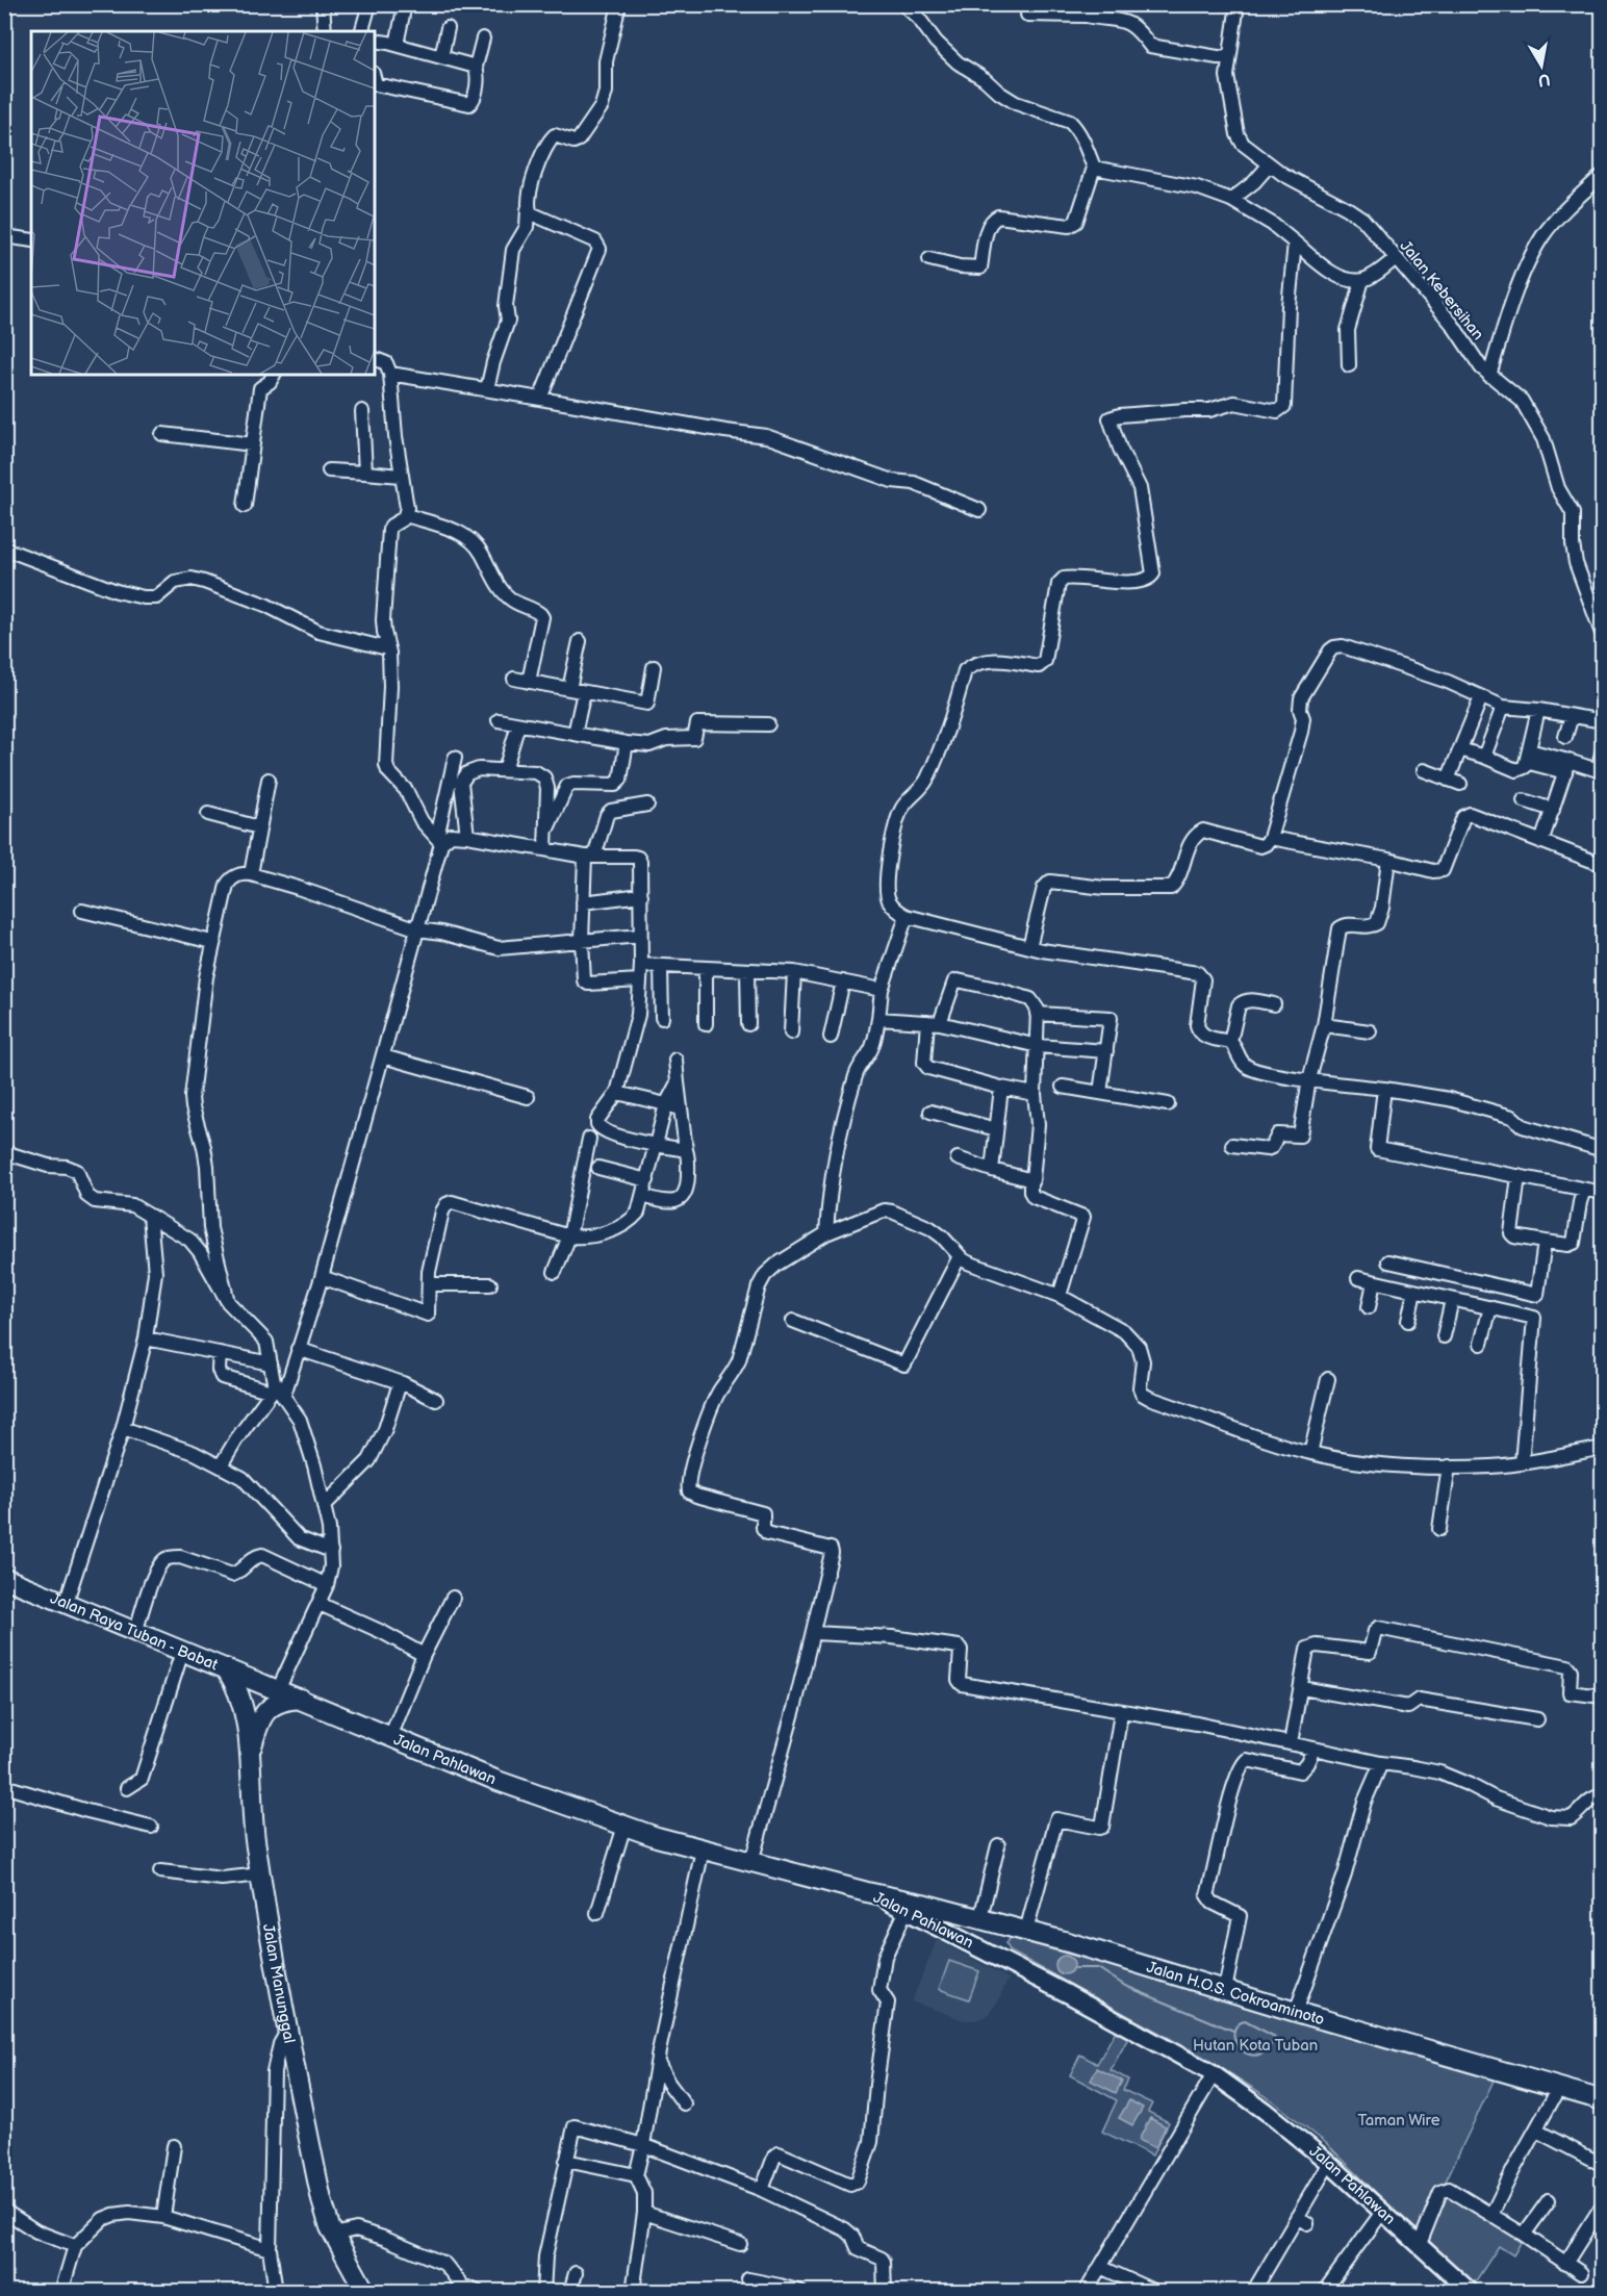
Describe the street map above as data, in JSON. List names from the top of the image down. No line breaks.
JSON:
{"streets":{"highway":["Jalan Raya Tuban - Babat","Jalan Pahlawan","Jalan Manunggal","Jalan H.O.S. Cokroaminoto"],"street":["Jalan Kebersihan"]},"crossings":[["Jalan Raya Tuban - Babat","Jalan Pahlawan"],["Jalan Raya Tuban - Babat","Jalan Manunggal"],["Jalan Pahlawan","Jalan H.O.S. Cokroaminoto"]],"parks":["Hutan Kota Tuban","Taman Wire"],"north":"bottom"}
